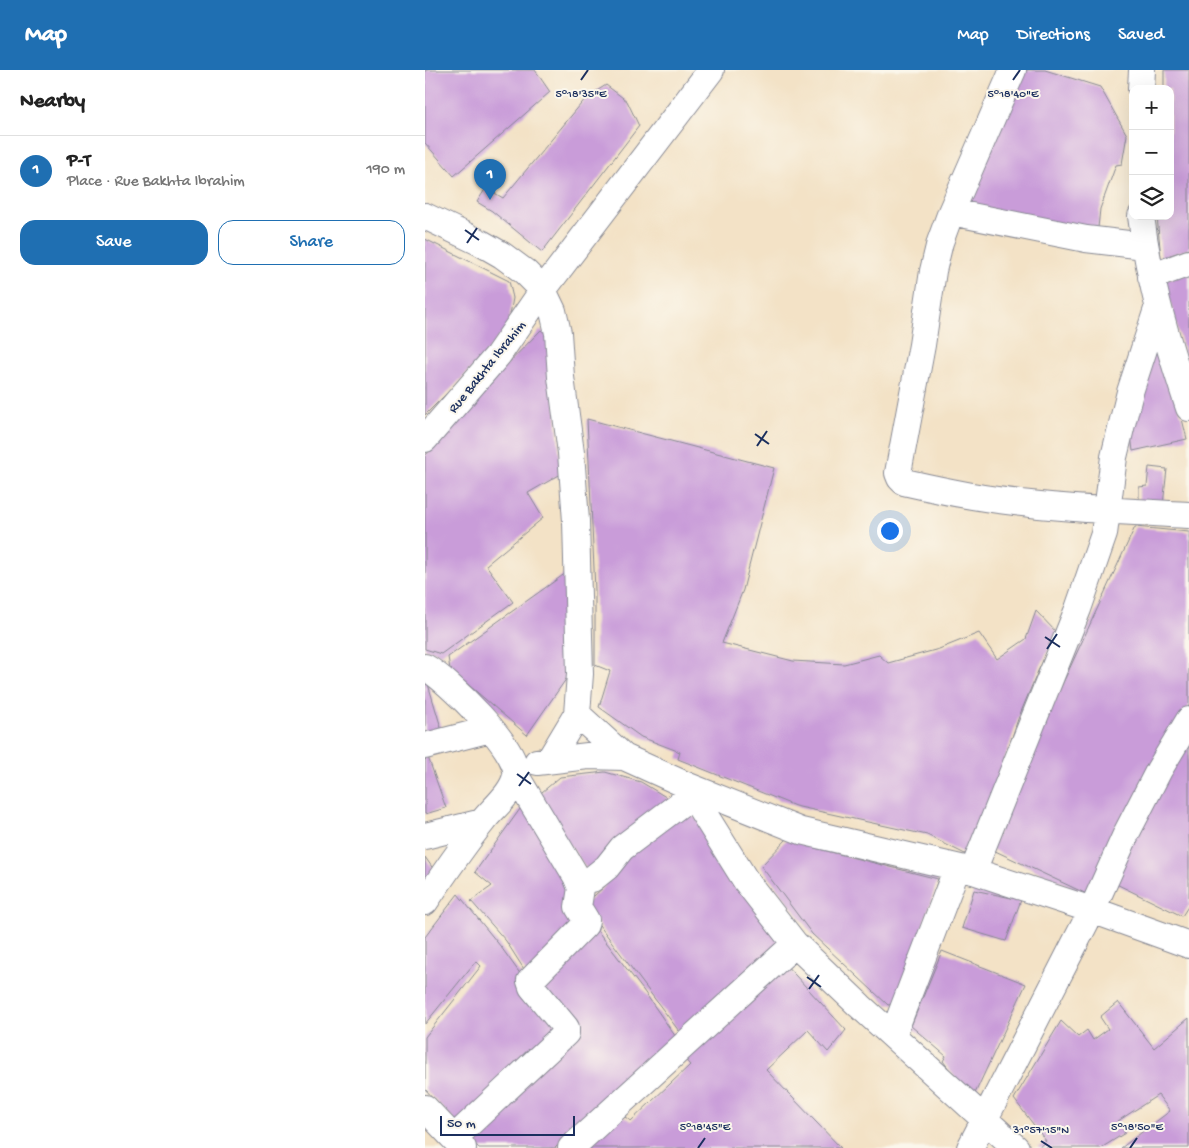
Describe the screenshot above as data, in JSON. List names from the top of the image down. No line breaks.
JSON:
{"streets":{"street":["Rue Bakhta Ibrahim"]},"scale_bar":"50 m","page":{"header":"Map","nav":["Map","Directions","Saved"],"heading":"Nearby","map_buttons":["+","−"],"list":[{"mark":"1","name":"P-T","note":"Place · Rue Bakhta Ibrahim","value":"190 m"}],"pins":"1","buttons":["Save","Share"],"scale":"50 m"},"coordinates":["5°18'35\"E","5°18'40\"E","5°18'45\"E","5°18'50\"E","31°57'15\"N"]}
